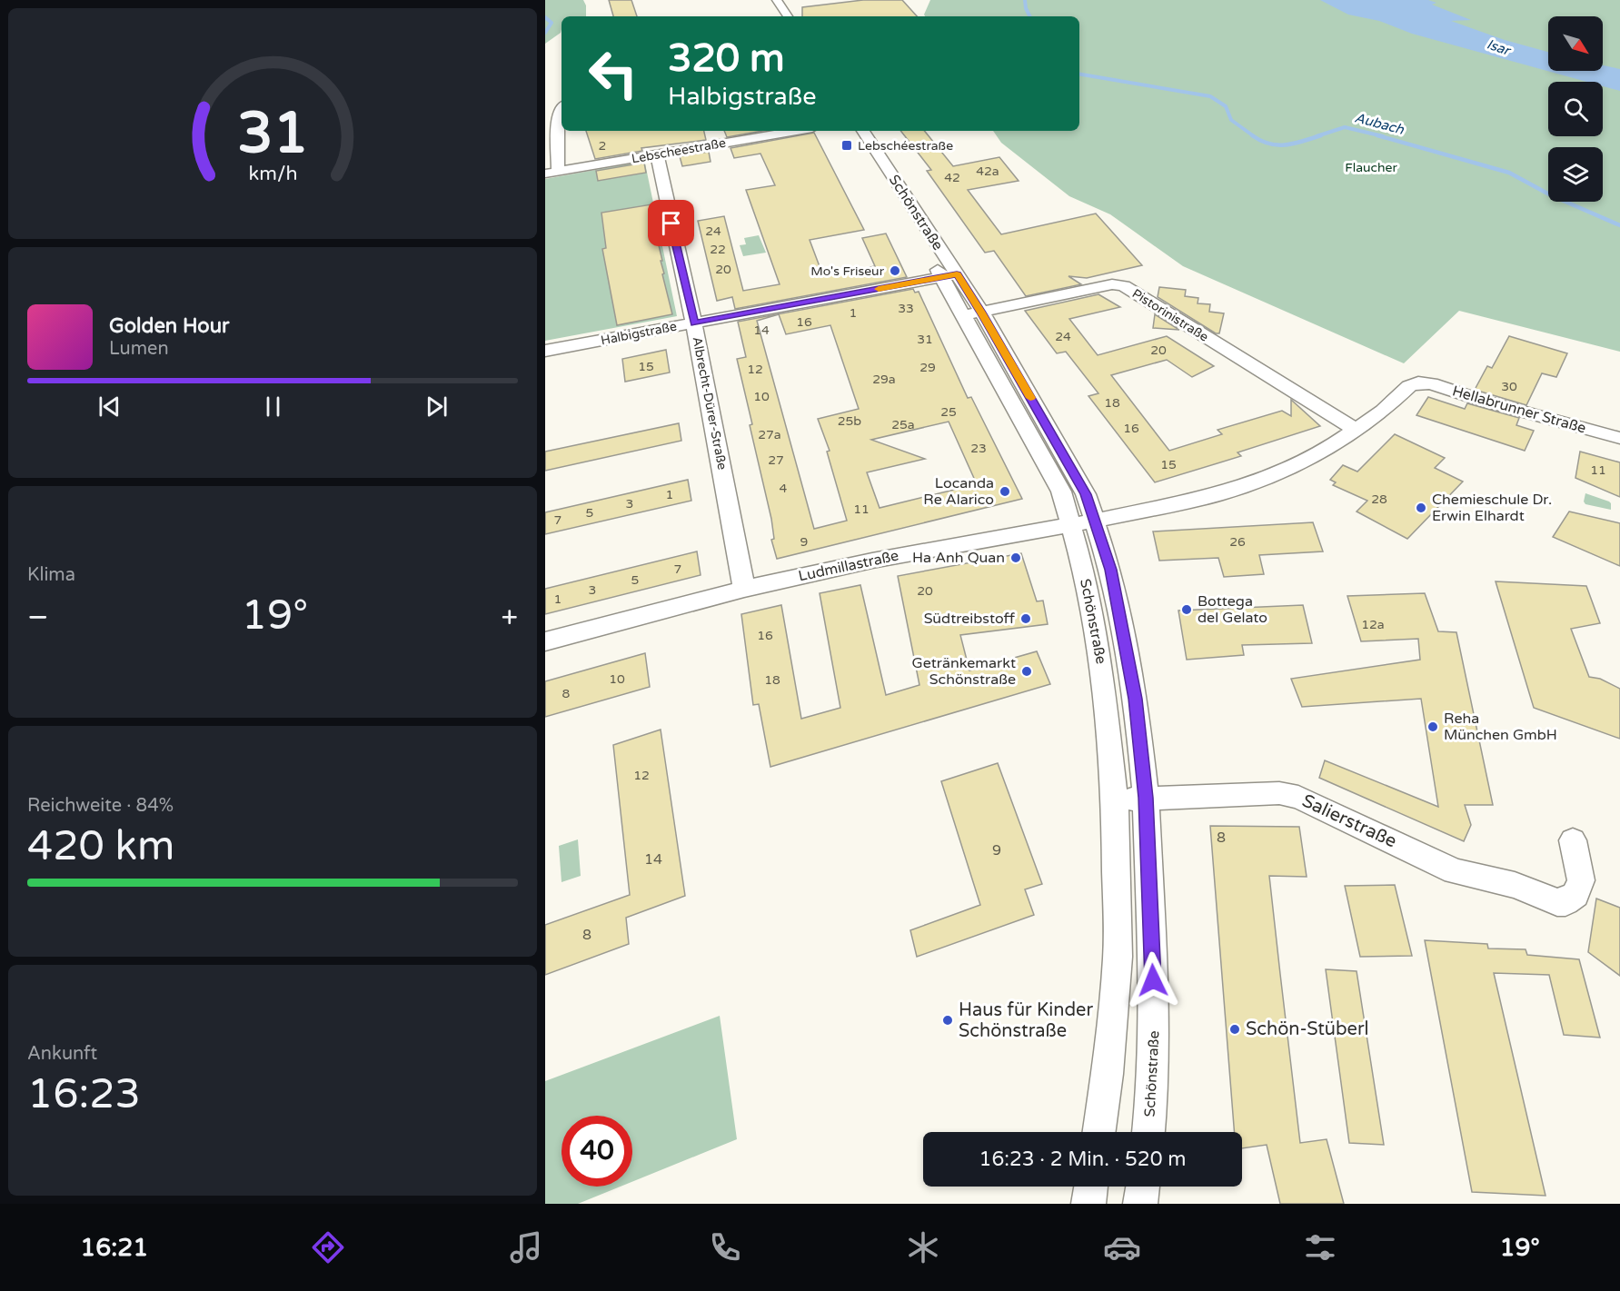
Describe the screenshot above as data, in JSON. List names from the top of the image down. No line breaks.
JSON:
{"streets":{"street":["Lebscheestraße","Schönstraße","Pistorinistraße","Halbigstraße","Albrecht-Dürer-Straße","Hellabrunner Straße","Ludmillastraße","Salierstraße"]},"crossings":[["Lebscheestraße","Albrecht-Dürer-Straße"],["Schönstraße","Pistorinistraße"],["Schönstraße","Halbigstraße"],["Schönstraße","Ludmillastraße"],["Schönstraße","Salierstraße"],["Pistorinistraße","Ludmillastraße"],["Halbigstraße","Albrecht-Dürer-Straße"],["Albrecht-Dürer-Straße","Ludmillastraße"],["Hellabrunner Straße","Ludmillastraße"]],"water":["Isar","Aubach"],"parks":["Flaucher"],"places":{"transit":["Lebschéestraße"],"other":["Mo's Friseur","Locanda Re Alarico","Chemieschule Dr. Erwin Elhardt","Ha Anh Quan","Bottega del Gelato","Südtreibstoff","Getränkemarkt Schönstraße","Reha München GmbH","Haus für Kinder Schönstraße","Schön-Stüberl"]},"house_numbers":["2","42a","42","24","22","20","33","1","16","14","24","31","20","15","29","12","29a","30","10","18","25","25b","25a","16","27a","23","27","15","11","4","1","28","3","11","5","7","9","26","7","5","3","20","1","12a","16","10","18","8","12","8","9","14","8"],"north":"bottom right","page":{"turn":["320 m","Halbigstraße"],"song":["Golden Hour","Lumen"],"tile":["Klima",["Reichweite · 84%","420 km"],["Ankunft","16:23"]],"heat":["−","19°","+"],"limit":"40","trip":"16:23 · 2 Min. · 520 m","tabs":["16:21","19°"],"gauge":["31","km/h"]}}
